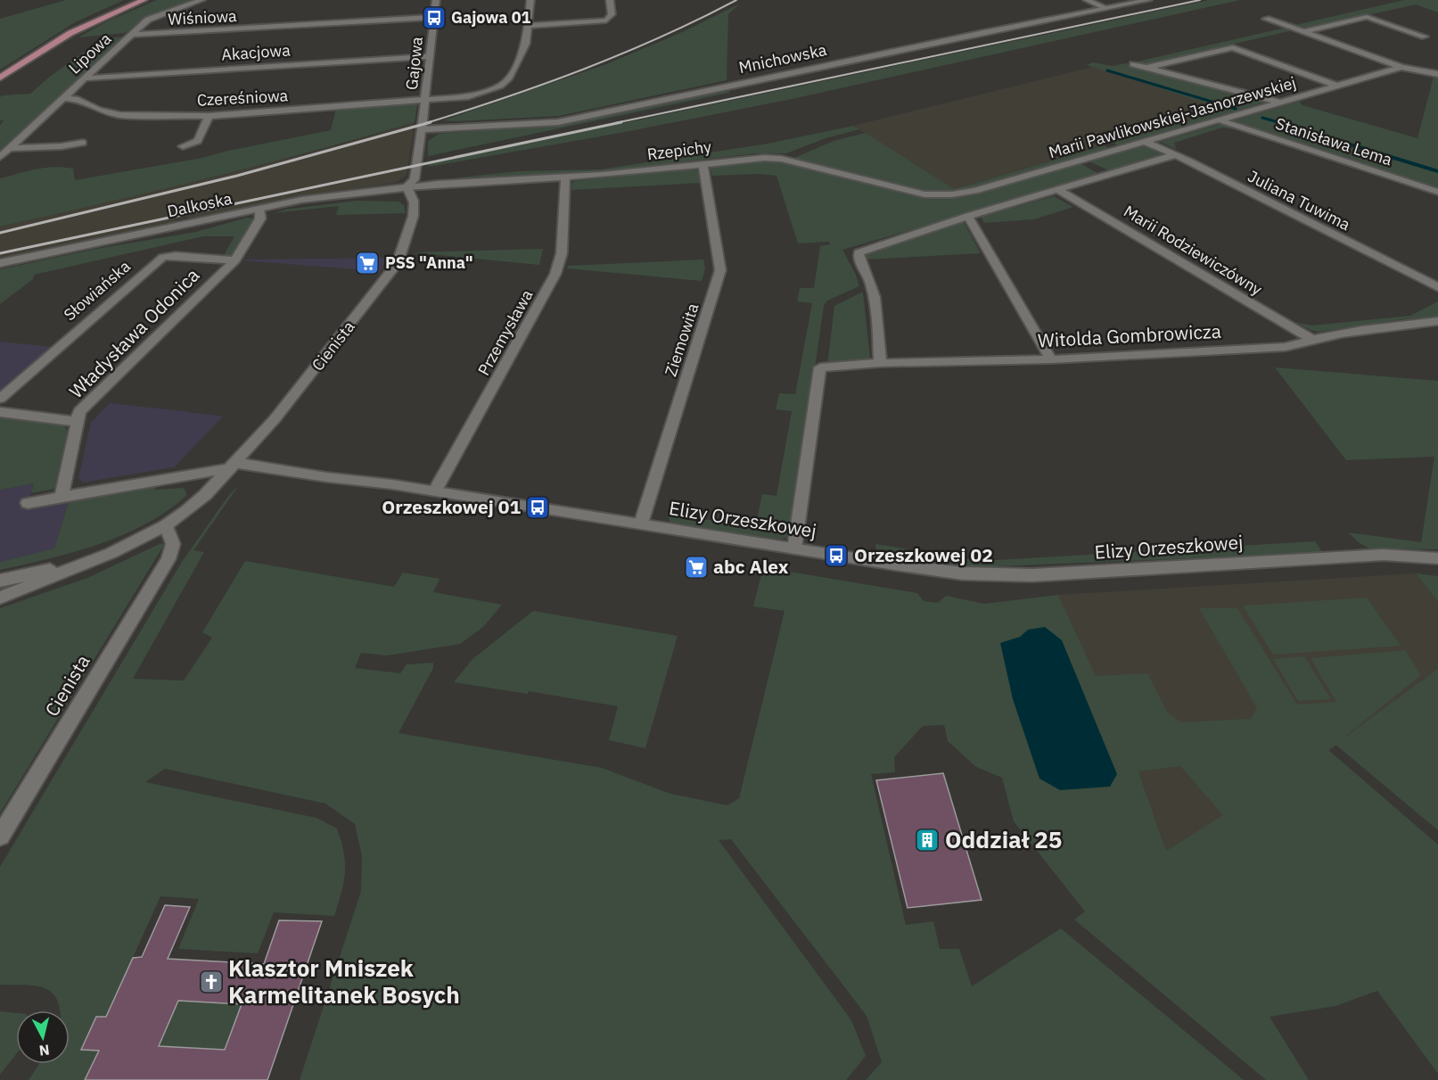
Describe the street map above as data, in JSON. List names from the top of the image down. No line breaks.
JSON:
{"streets":{"street":["Wiśniowa","Akacjowa","Lipowa","Mnichowska","Gajowa","Czereśniowa","Marii Pawlikowskiej-Jasnorzewskiej","Stanisława Lema","Rzepichy","Juliana Tuwima","Dalkoska","Marii Rodziewiczówny","Słowiańska","Przemysława","Władysława Odonica","Witolda Gombrowicza","Ziemowita","Cienista","Elizy Orzeszkowej"]},"crossings":[["Wiśniowa","Lipowa"],["Wiśniowa","Gajowa"],["Akacjowa","Lipowa"],["Akacjowa","Gajowa"],["Lipowa","Czereśniowa"],["Mnichowska","Gajowa"],["Gajowa","Czereśniowa"],["Marii Pawlikowskiej-Jasnorzewskiej","Stanisława Lema"],["Marii Pawlikowskiej-Jasnorzewskiej","Rzepichy"],["Marii Pawlikowskiej-Jasnorzewskiej","Juliana Tuwima"],["Marii Pawlikowskiej-Jasnorzewskiej","Marii Rodziewiczówny"],["Marii Pawlikowskiej-Jasnorzewskiej","Witolda Gombrowicza"],["Rzepichy","Dalkoska"],["Rzepichy","Przemysława"],["Rzepichy","Ziemowita"],["Rzepichy","Cienista"],["Dalkoska","Władysława Odonica"],["Dalkoska","Cienista"],["Marii Rodziewiczówny","Witolda Gombrowicza"],["Słowiańska","Władysława Odonica"],["Przemysława","Elizy Orzeszkowej"],["Witolda Gombrowicza","Elizy Orzeszkowej"],["Ziemowita","Elizy Orzeszkowej"],["Cienista","Elizy Orzeszkowej"]],"places":{"bus stop":["Gajowa 01","Orzeszkowej 01","Orzeszkowej 02"],"supermarket":["PSS \"Anna\"","abc Alex"],"building":["Oddział 25"],"church":["Klasztor Mniszek Karmelitanek Bosych"]},"north":"bottom"}
